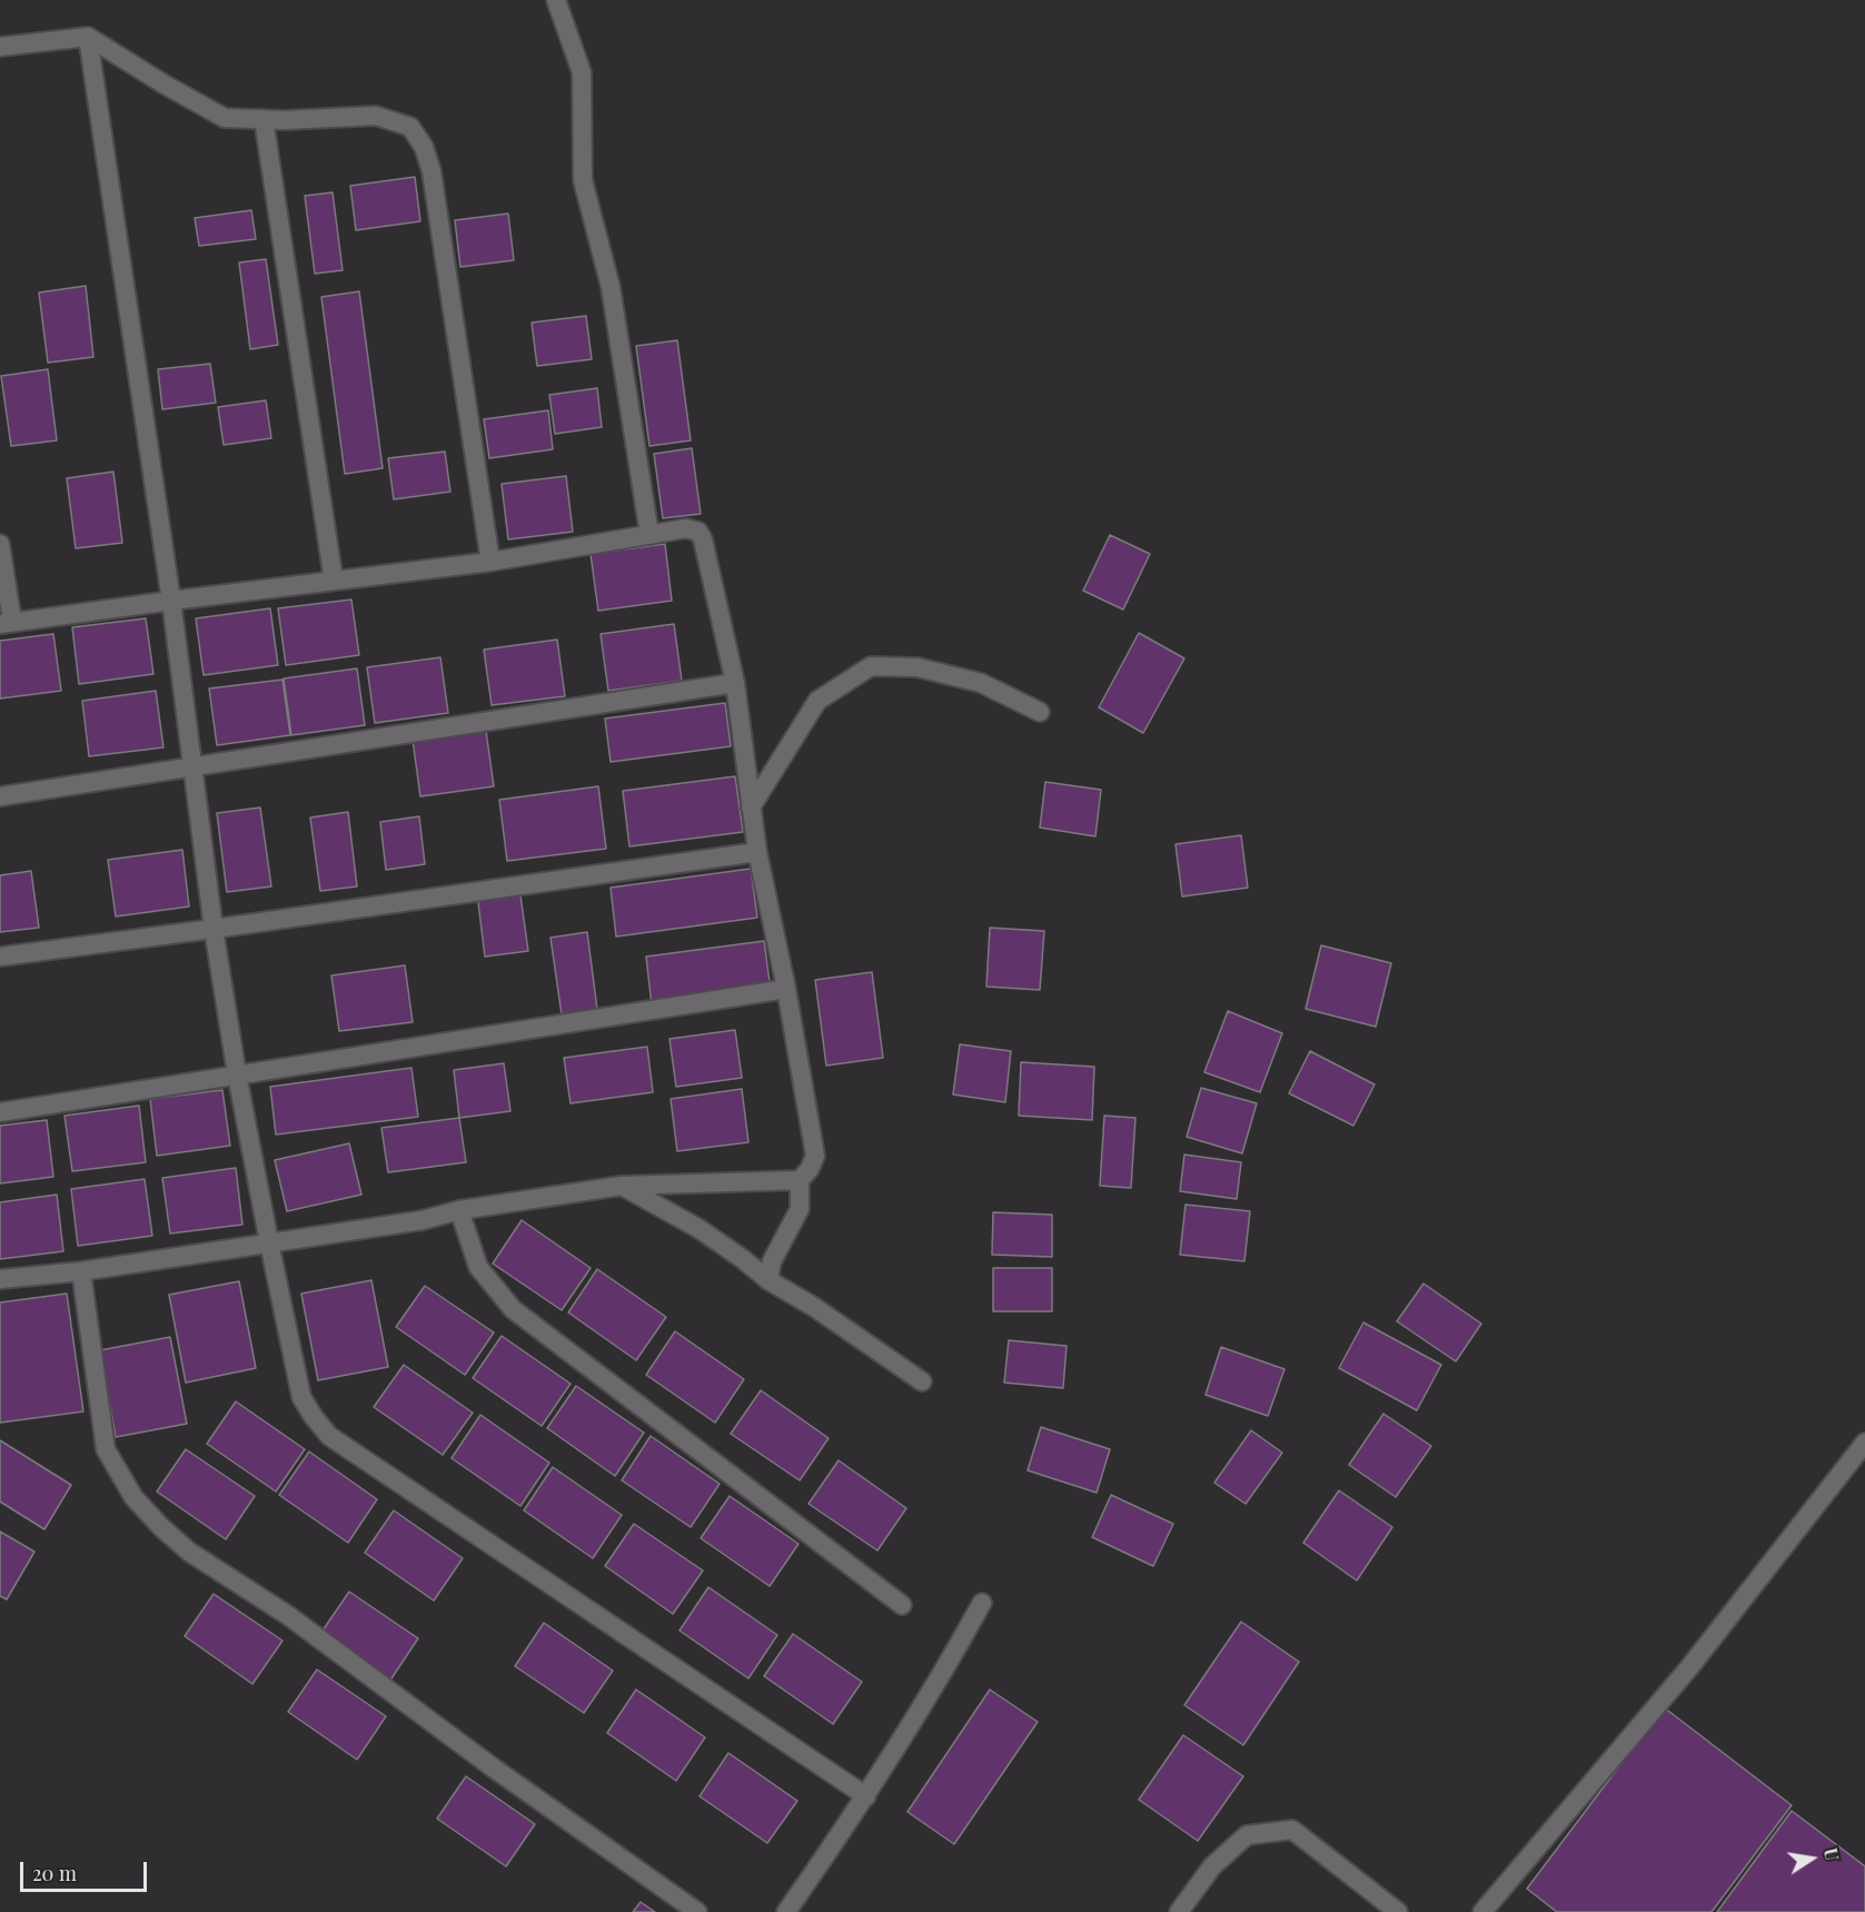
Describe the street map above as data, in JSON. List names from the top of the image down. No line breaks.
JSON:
{"scale_bar":"20 m","north":"right"}
